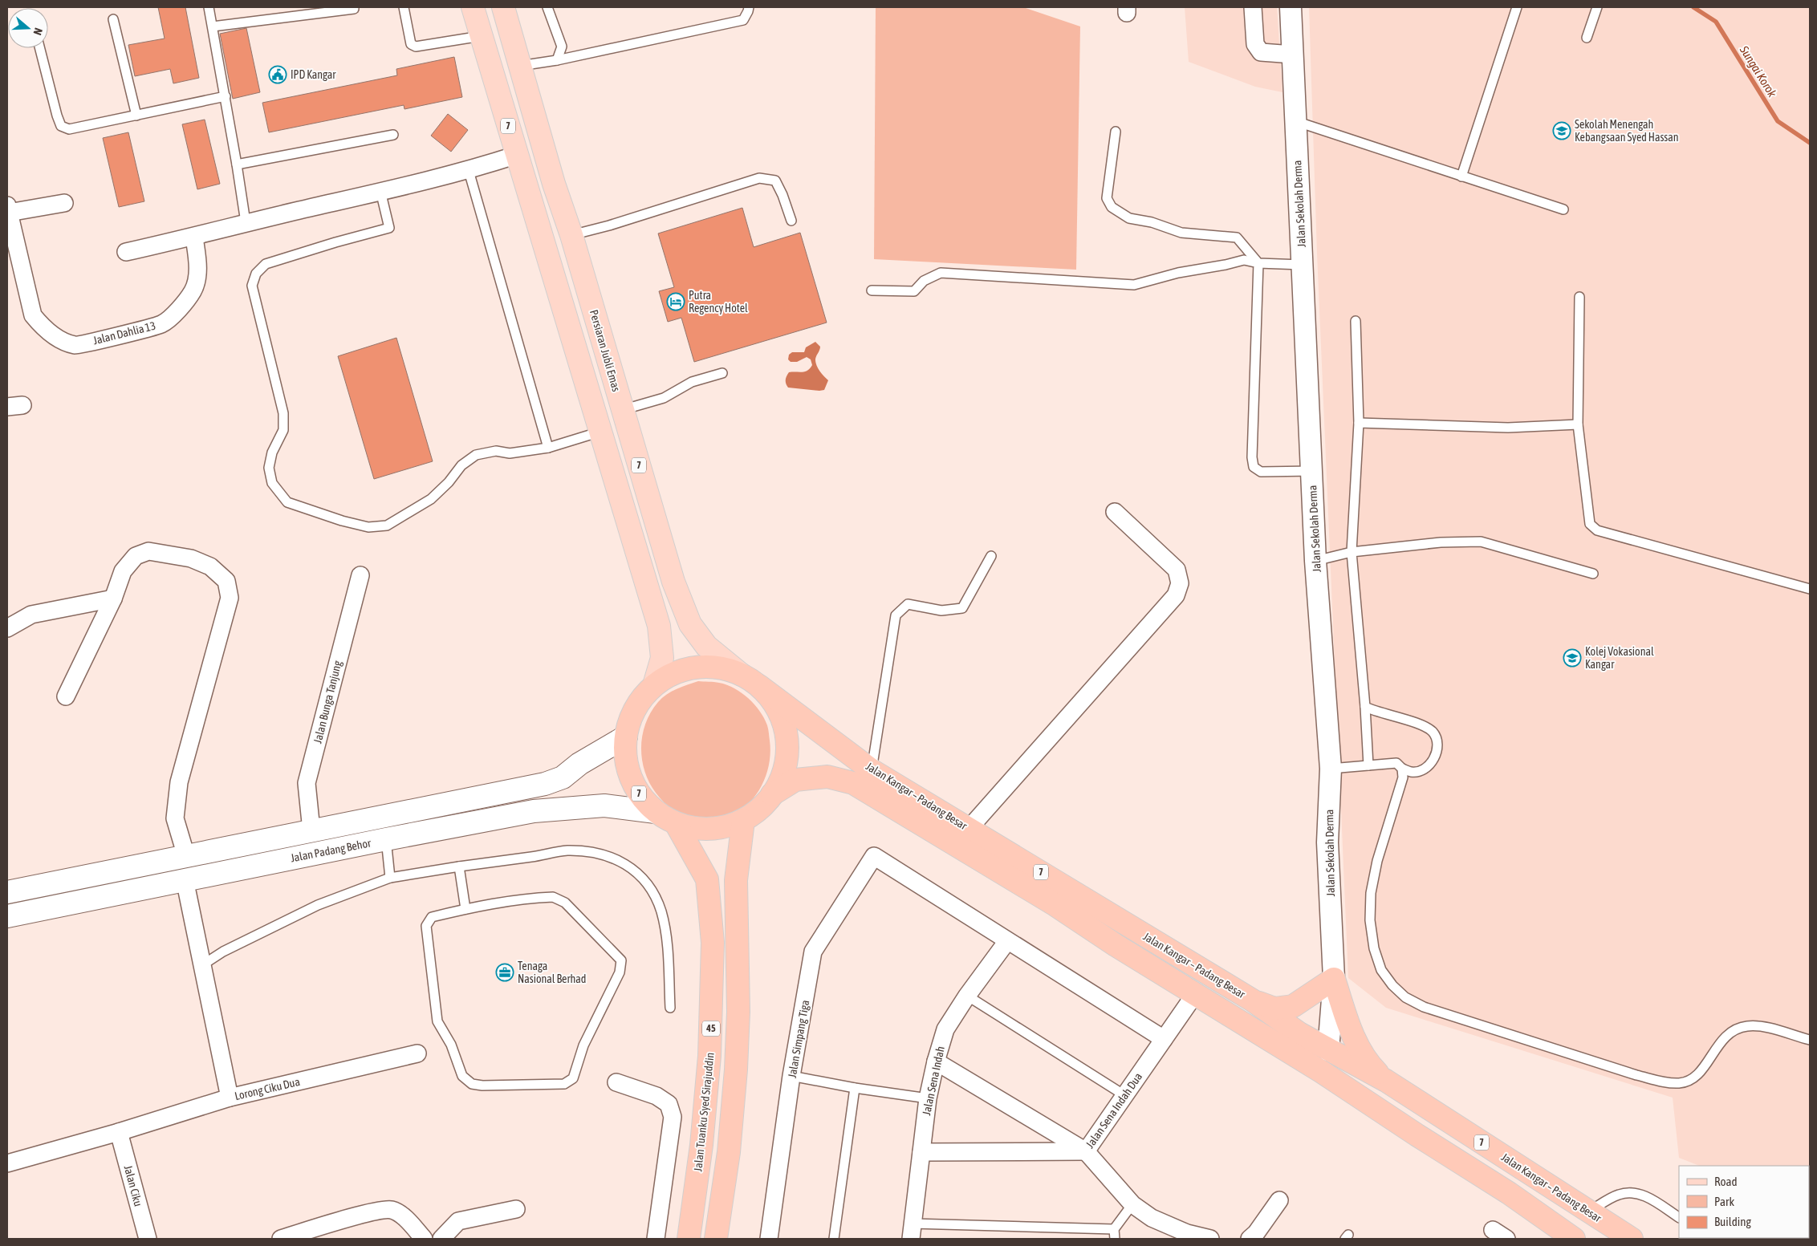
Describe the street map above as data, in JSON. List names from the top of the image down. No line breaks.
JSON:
{"streets":{"highway":["7","Jalan Kangar – Padang Besar","45","Jalan Tuanku Syed Sirajuddin"],"main road":["Persiaran Jubli Emas","Jalan Padang Behor"],"street":["Jalan Sekolah Derma","Jalan Dahlia 13","Jalan Bunga Tanjung","Jalan Simpang Tiga","Jalan Sena Indah","Lorong Ciku Dua","Jalan Sena Indah Dua","Jalan Ciku"]},"crossings":[["7","Persiaran Jubli Emas"],["7","Jalan Kangar – Padang Besar"],["7","Jalan Padang Behor"],["7","Jalan Tuanku Syed Sirajuddin"],["Jalan Sekolah Derma","Jalan Kangar – Padang Besar"],["Persiaran Jubli Emas","Jalan Kangar – Padang Besar"],["Jalan Bunga Tanjung","Jalan Padang Behor"],["Jalan Kangar – Padang Besar","Jalan Sena Indah Dua"],["Jalan Simpang Tiga","Jalan Sena Indah"],["Jalan Sena Indah","Jalan Sena Indah Dua"],["Lorong Ciku Dua","Jalan Ciku"]],"water":["Sungai Korok"],"places":{"public building":["IPD Kangar"],"school or university":["Sekolah Menengah Kebangsaan Syed Hassan","Kolej Vokasional Kangar"],"hotel":["Putra Regency Hotel"],"office":["Tenaga Nasional Berhad"]},"legend":["Road","Park","Building"],"north":"right"}
